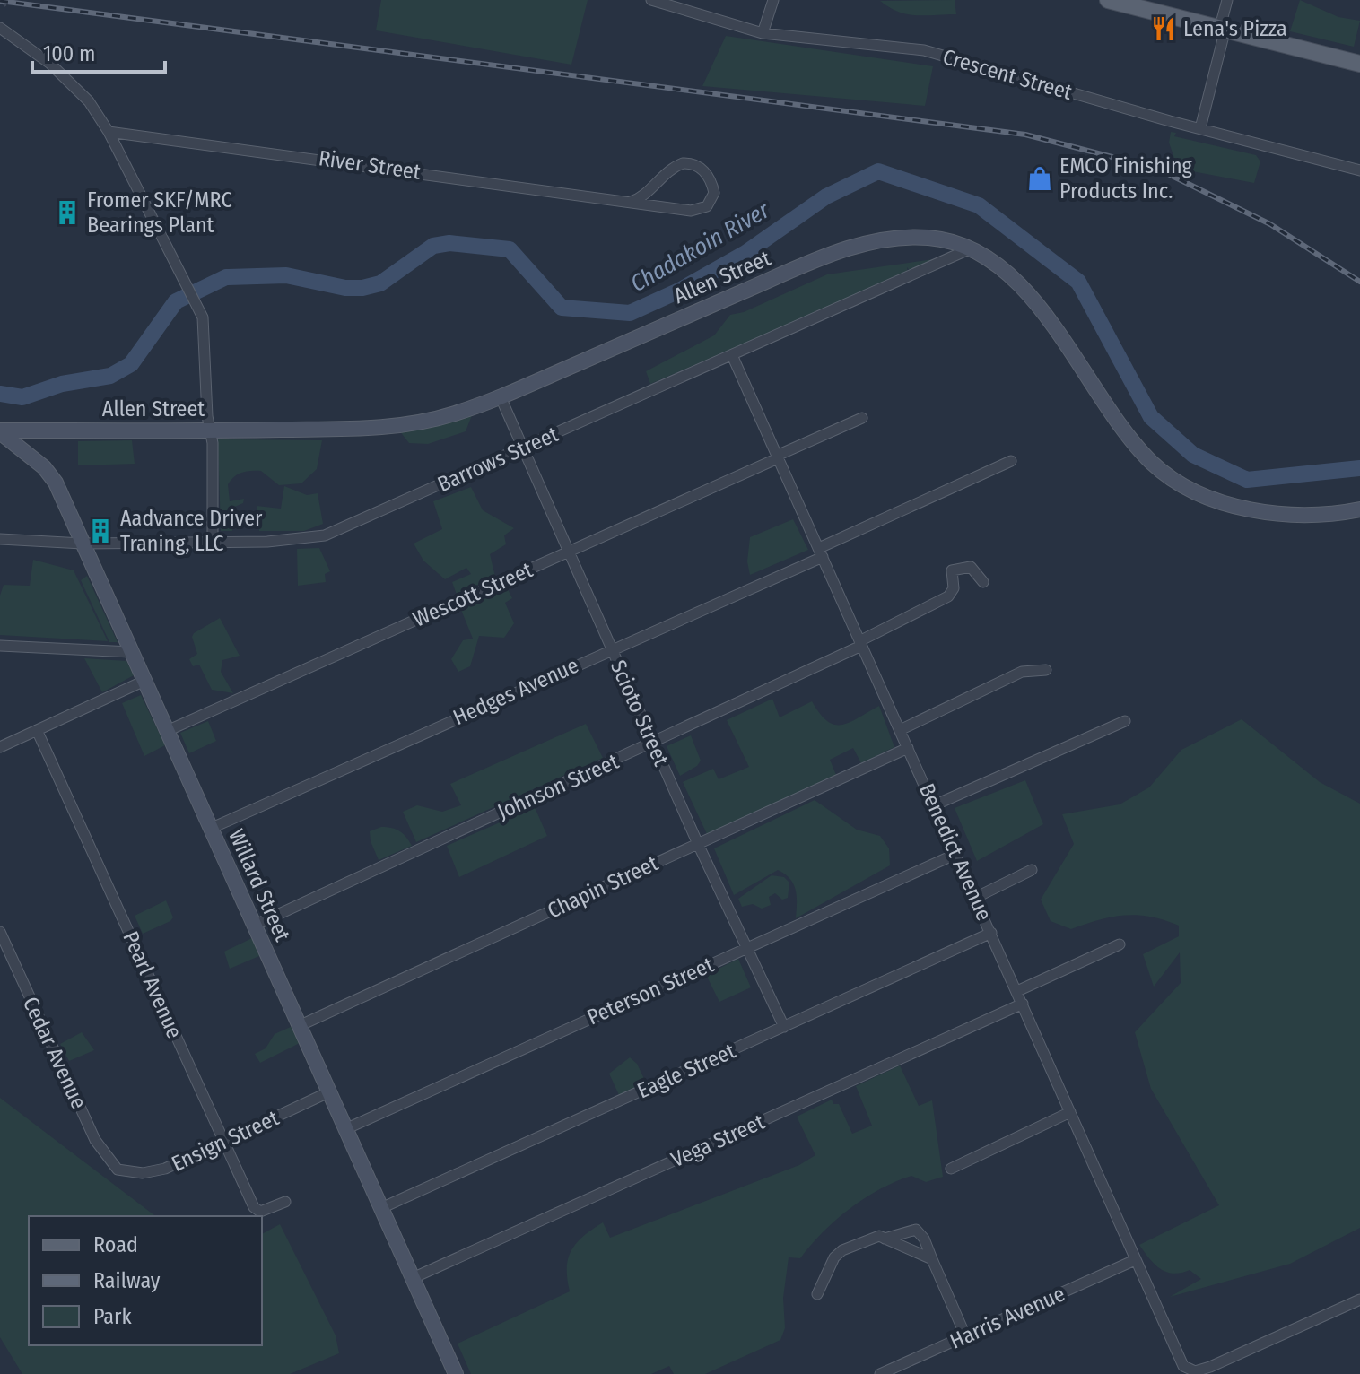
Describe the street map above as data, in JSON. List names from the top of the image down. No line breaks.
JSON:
{"streets":{"street":["Crescent Street","River Street","Allen Street","Barrows Street","Wescott Street","Hedges Avenue","Scioto Street","Johnson Street","Benedict Avenue","Willard Street","Chapin Street","Pearl Avenue","Peterson Street","Cedar Avenue","Eagle Street","Ensign Street","Vega Street","Harris Avenue"]},"crossings":[["Allen Street","Barrows Street"],["Allen Street","Scioto Street"],["Allen Street","Willard Street"],["Barrows Street","Scioto Street"],["Barrows Street","Benedict Avenue"],["Barrows Street","Willard Street"],["Wescott Street","Scioto Street"],["Wescott Street","Benedict Avenue"],["Wescott Street","Willard Street"],["Hedges Avenue","Scioto Street"],["Hedges Avenue","Benedict Avenue"],["Hedges Avenue","Willard Street"],["Scioto Street","Johnson Street"],["Scioto Street","Chapin Street"],["Scioto Street","Peterson Street"],["Scioto Street","Eagle Street"],["Johnson Street","Benedict Avenue"],["Johnson Street","Willard Street"],["Benedict Avenue","Chapin Street"],["Benedict Avenue","Peterson Street"],["Benedict Avenue","Eagle Street"],["Benedict Avenue","Vega Street"],["Benedict Avenue","Harris Avenue"],["Willard Street","Chapin Street"],["Willard Street","Peterson Street"],["Willard Street","Eagle Street"],["Willard Street","Ensign Street"],["Willard Street","Vega Street"],["Pearl Avenue","Ensign Street"],["Cedar Avenue","Ensign Street"]],"water":["Chadakoin River"],"places":{"restaurant":["Lena's Pizza"],"shop":["EMCO Finishing Products Inc."],"building":["Fromer SKF/MRC Bearings Plant","Aadvance Driver Traning, LLC"]},"legend":["Road","Railway","Park"],"scale_bar":"100 m"}
